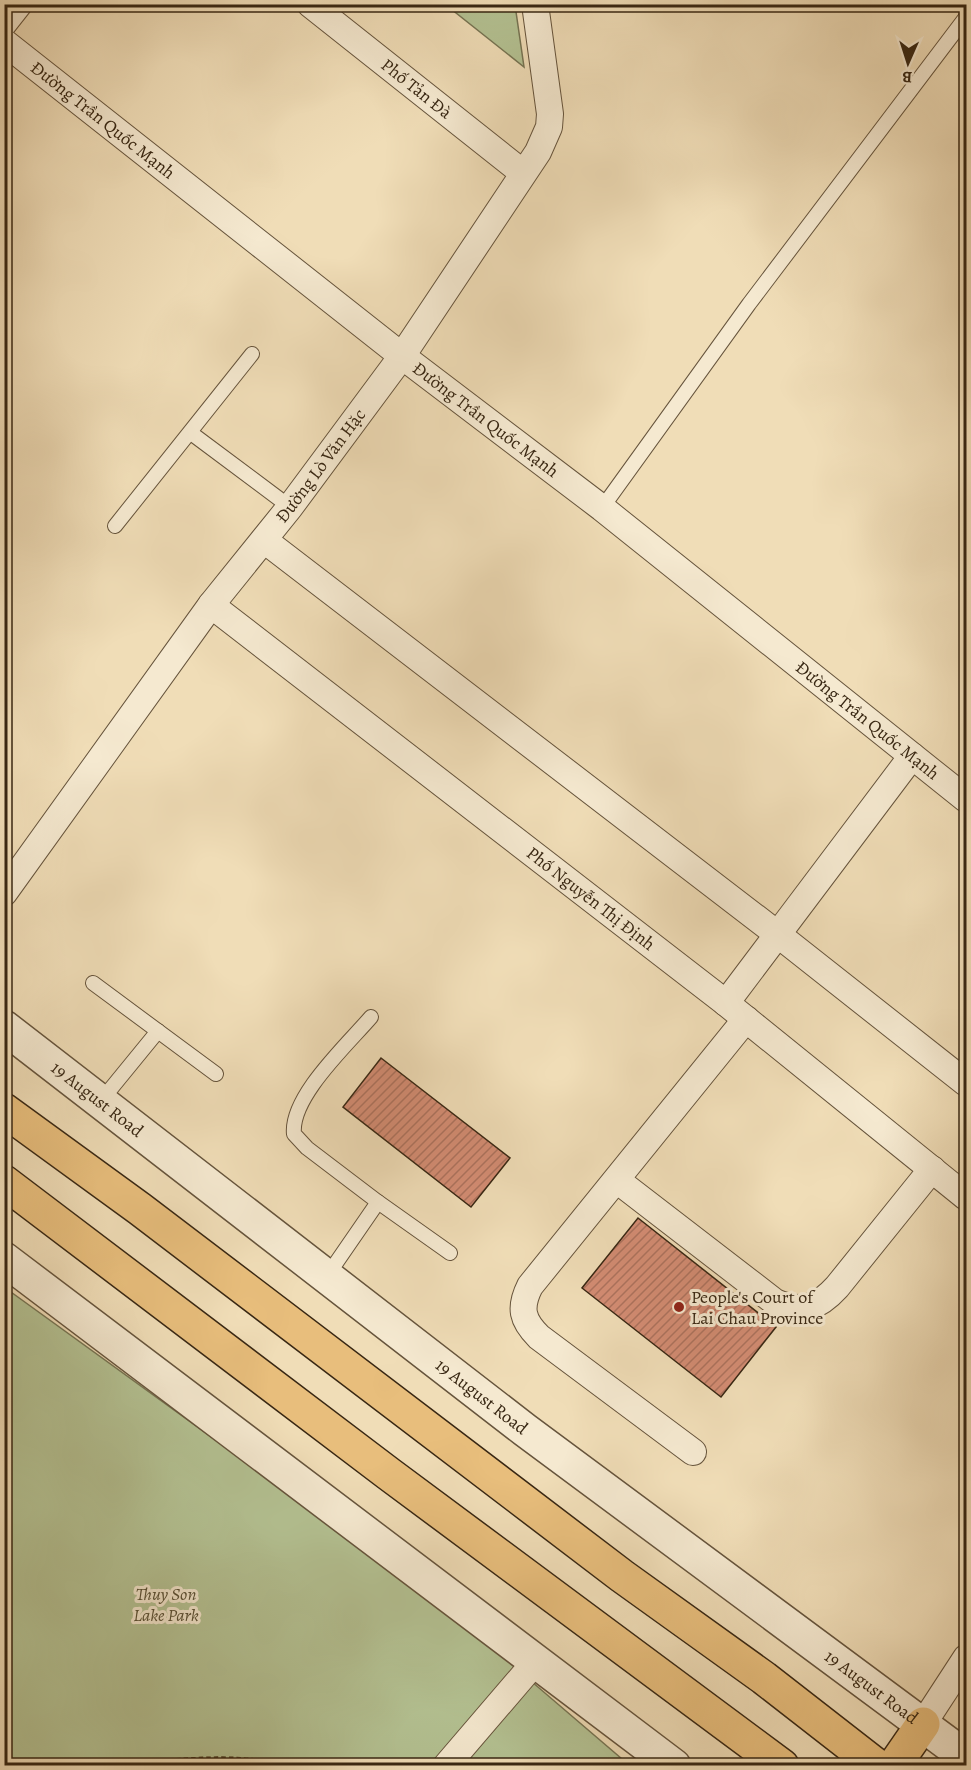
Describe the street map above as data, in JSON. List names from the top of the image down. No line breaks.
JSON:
{"streets":{"street":["Phố Tản Đà","Đường Trần Quốc Mạnh","Đường Lò Văn Hặc","Phố Nguyễn Thị Định","19 August Road"]},"crossings":[["Phố Tản Đà","Đường Lò Văn Hặc"],["Đường Trần Quốc Mạnh","Đường Lò Văn Hặc"],["Đường Lò Văn Hặc","Phố Nguyễn Thị Định"]],"parks":["Thuy Son Lake Park"],"places":["People's Court of Lai Chau Province"],"north":"bottom"}
